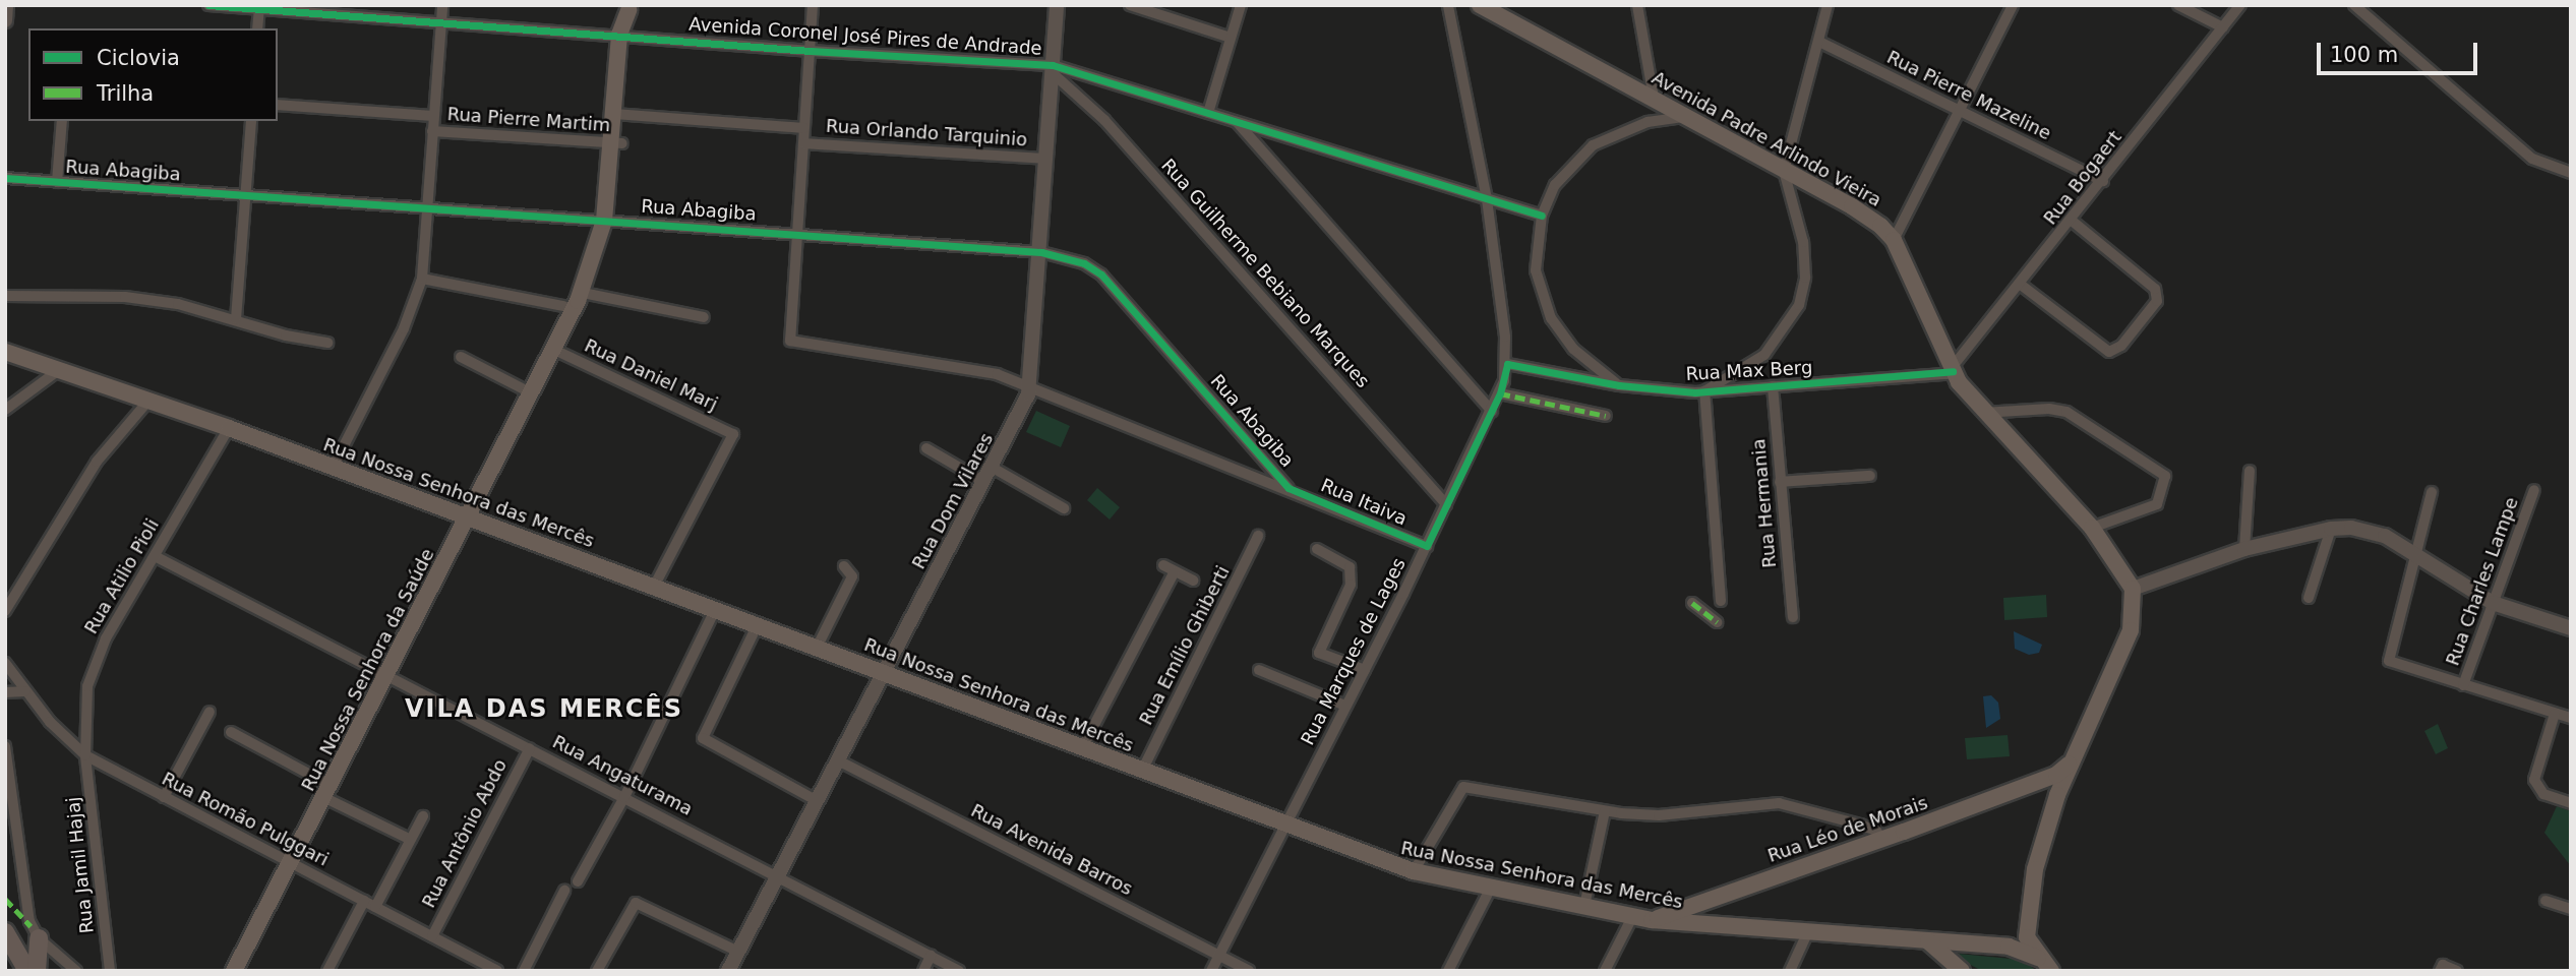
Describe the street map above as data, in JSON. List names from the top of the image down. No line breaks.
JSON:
{"streets":{"main road":["Avenida Padre Arlindo Vieira","Rua Nossa Senhora das Mercês","Rua Nossa Senhora da Saúde","Rua Léo de Morais"],"street":["Avenida Coronel José Pires de Andrade","Rua Pierre Mazeline","Rua Pierre Martim","Rua Orlando Tarquinio","Rua Abagiba","Rua Bogaert","Rua Guilherme Bebiano Marques","Rua Max Berg","Rua Daniel Marj","Rua Dom Vilares","Rua Itaiva","Rua Hermania","Rua Atilio Pioli","Rua Charles Lampe","Rua Emílio Ghiberti","Rua Marques de Lages","Rua Angaturama","Rua Romão Pulggari","Rua Antônio Abdo","Rua Avenida Barros","Rua Jamil Hajaj"]},"crossings":[["Avenida Coronel José Pires de Andrade","Rua Guilherme Bebiano Marques"],["Avenida Coronel José Pires de Andrade","Rua Dom Vilares"],["Avenida Coronel José Pires de Andrade","Rua Marques de Lages"],["Avenida Coronel José Pires de Andrade","Rua Nossa Senhora da Saúde"],["Rua Pierre Mazeline","Rua Bogaert"],["Rua Pierre Martim","Rua Nossa Senhora da Saúde"],["Rua Orlando Tarquinio","Rua Dom Vilares"],["Avenida Padre Arlindo Vieira","Rua Bogaert"],["Avenida Padre Arlindo Vieira","Rua Max Berg"],["Rua Abagiba","Rua Dom Vilares"],["Rua Abagiba","Rua Itaiva"],["Rua Abagiba","Rua Nossa Senhora da Saúde"],["Rua Bogaert","Rua Max Berg"],["Rua Guilherme Bebiano Marques","Rua Dom Vilares"],["Rua Guilherme Bebiano Marques","Rua Marques de Lages"],["Rua Max Berg","Rua Hermania"],["Rua Max Berg","Rua Marques de Lages"],["Rua Daniel Marj","Rua Nossa Senhora das Mercês"],["Rua Daniel Marj","Rua Nossa Senhora da Saúde"],["Rua Nossa Senhora das Mercês","Rua Dom Vilares"],["Rua Nossa Senhora das Mercês","Rua Atilio Pioli"],["Rua Nossa Senhora das Mercês","Rua Emílio Ghiberti"],["Rua Nossa Senhora das Mercês","Rua Marques de Lages"],["Rua Nossa Senhora das Mercês","Rua Nossa Senhora da Saúde"],["Rua Nossa Senhora das Mercês","Rua Léo de Morais"],["Rua Dom Vilares","Rua Itaiva"],["Rua Dom Vilares","Rua Angaturama"],["Rua Dom Vilares","Rua Avenida Barros"],["Rua Itaiva","Rua Marques de Lages"],["Rua Atilio Pioli","Rua Angaturama"],["Rua Atilio Pioli","Rua Romão Pulggari"],["Rua Atilio Pioli","Rua Jamil Hajaj"],["Rua Marques de Lages","Rua Avenida Barros"],["Rua Nossa Senhora da Saúde","Rua Angaturama"],["Rua Nossa Senhora da Saúde","Rua Romão Pulggari"],["Rua Angaturama","Rua Antônio Abdo"],["Rua Romão Pulggari","Rua Antônio Abdo"],["Rua Romão Pulggari","Rua Jamil Hajaj"]],"districts":["VILA DAS MERCÊS"],"legend":["Ciclovia","Trilha"],"scale_bar":"100 m"}
